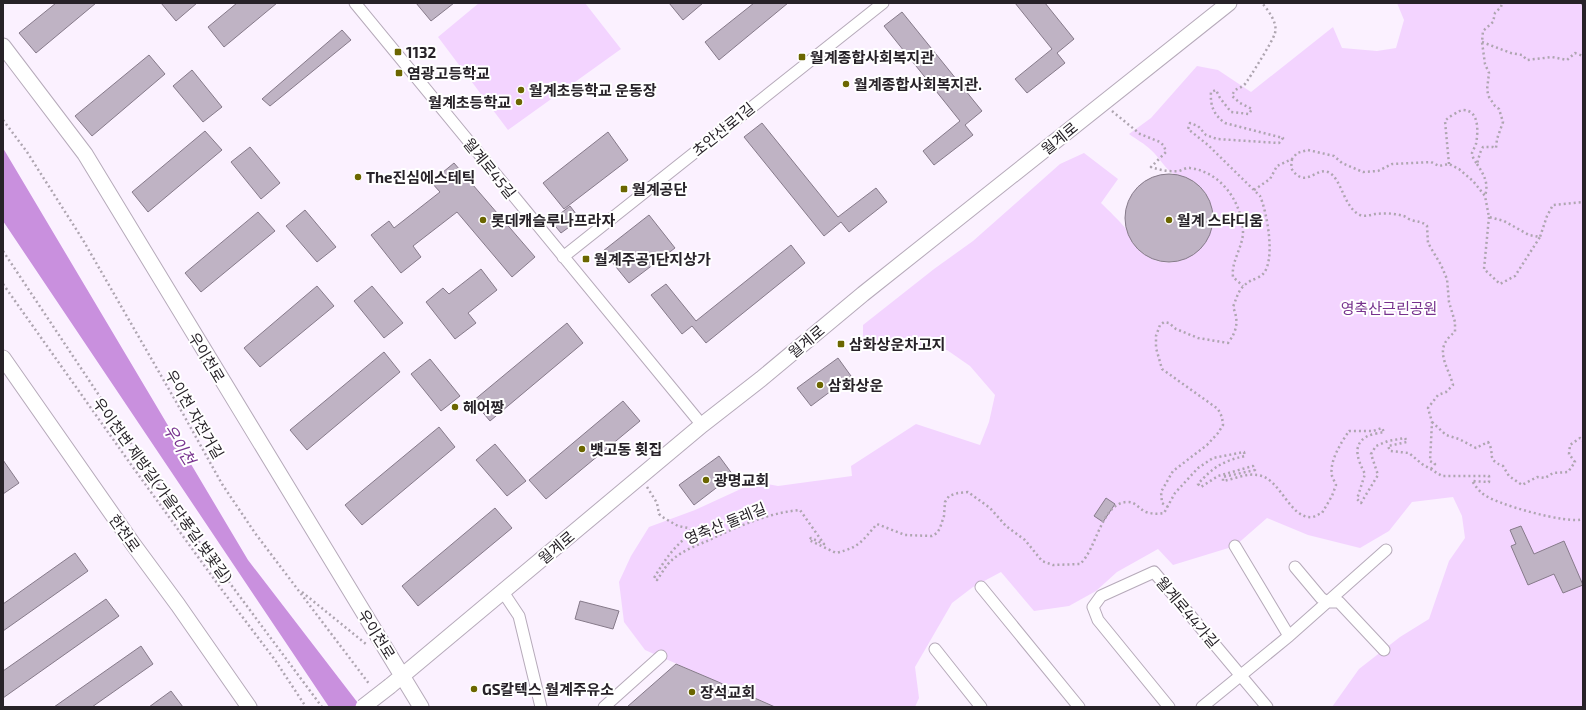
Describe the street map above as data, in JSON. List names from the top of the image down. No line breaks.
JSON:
{"streets":{"main road":["월계로","우이천로","한천로"],"street":["초안산로1길","월계로45길","월계로44가길"],"path":["우이천 자전거길","우이천변 제방길(가을단풍길,벚꽃길)","영축산 둘레길"]},"crossings":[["초안산로1길","월계로45길"],["월계로","월계로45길"],["월계로","우이천로"]],"water":["우이천"],"parks":["영축산근린공원"],"places":{"transit":["1132","월계종합사회복지관","염광고등학교","월계공단","월계주공1단지상가","삼화상운차고지"],"other":["월계종합사회복지관.","월계초등학교 운동장","월계초등학교","The진심에스테틱","롯데캐슬루나프라자","월계 스타디움","삼화상운","헤어짱","뱃고동 횟집","광명교회","GS칼텍스 월계주유소","장석교회"]}}
